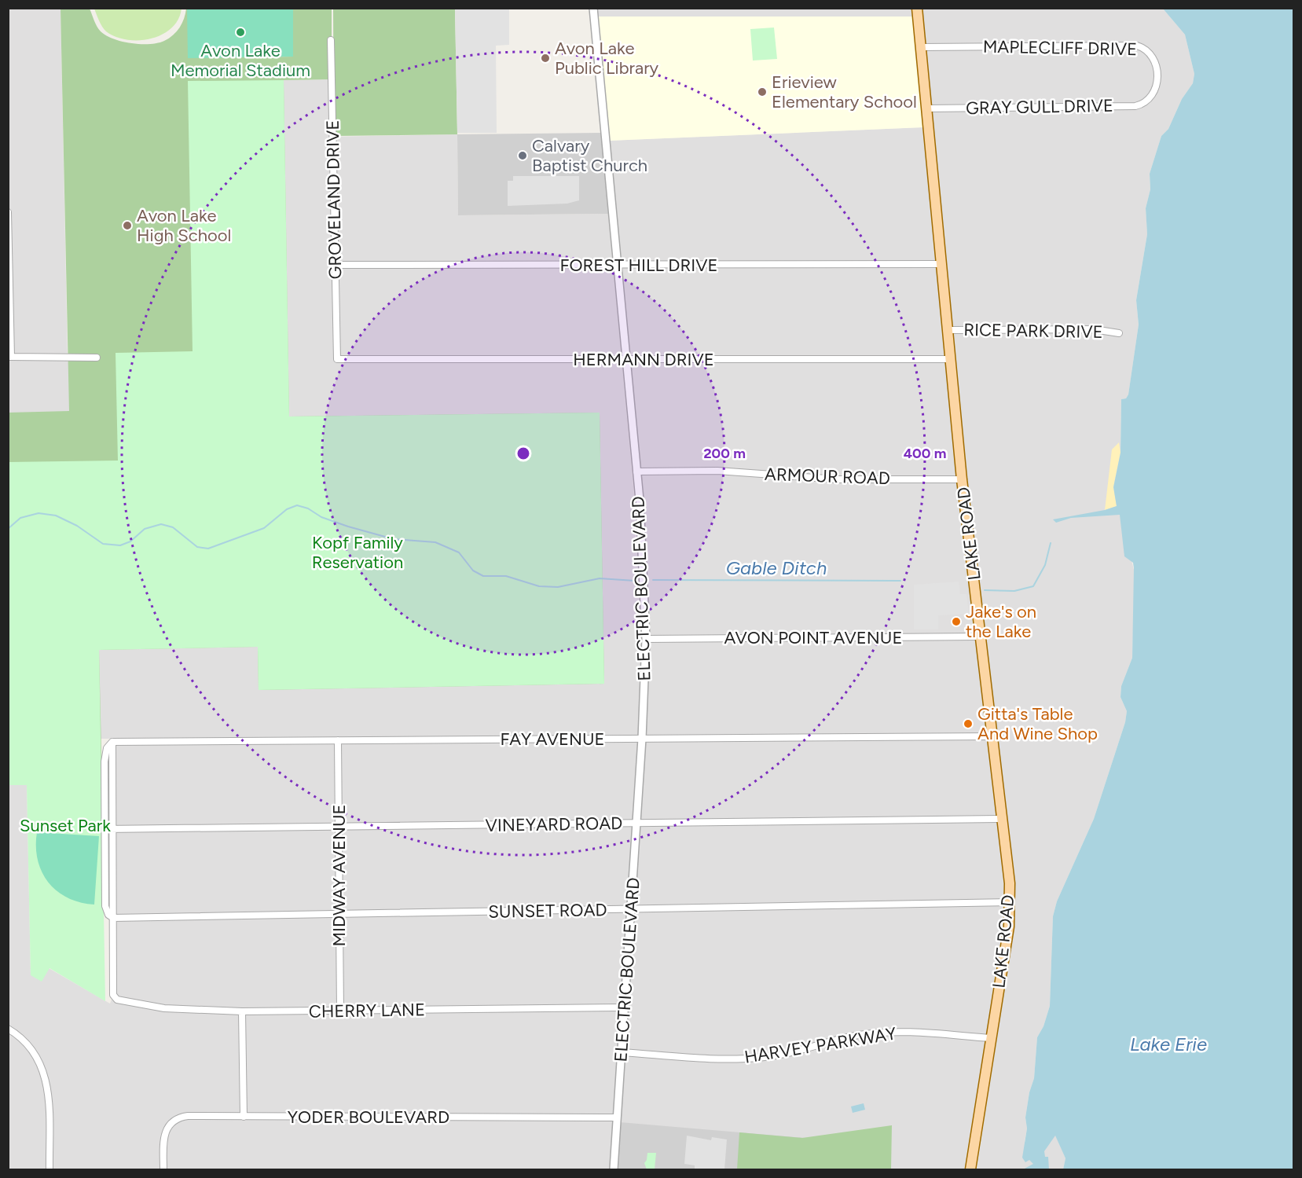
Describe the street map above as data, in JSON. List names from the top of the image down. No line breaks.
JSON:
{"streets":{"main road":["LAKE ROAD"],"street":["MAPLECLIFF DRIVE","GRAY GULL DRIVE","GROVELAND DRIVE","FOREST HILL DRIVE","RICE PARK DRIVE","HERMANN DRIVE","ARMOUR ROAD","ELECTRIC BOULEVARD","AVON POINT AVENUE","FAY AVENUE","VINEYARD ROAD","MIDWAY AVENUE","SUNSET ROAD","CHERRY LANE","HARVEY PARKWAY","YODER BOULEVARD"]},"crossings":[["MAPLECLIFF DRIVE","GRAY GULL DRIVE"],["MAPLECLIFF DRIVE","LAKE ROAD"],["GRAY GULL DRIVE","LAKE ROAD"],["GROVELAND DRIVE","FOREST HILL DRIVE"],["GROVELAND DRIVE","HERMANN DRIVE"],["FOREST HILL DRIVE","LAKE ROAD"],["FOREST HILL DRIVE","ELECTRIC BOULEVARD"],["RICE PARK DRIVE","LAKE ROAD"],["HERMANN DRIVE","LAKE ROAD"],["HERMANN DRIVE","ELECTRIC BOULEVARD"],["ARMOUR ROAD","LAKE ROAD"],["ARMOUR ROAD","ELECTRIC BOULEVARD"],["LAKE ROAD","AVON POINT AVENUE"],["LAKE ROAD","FAY AVENUE"],["LAKE ROAD","VINEYARD ROAD"],["LAKE ROAD","SUNSET ROAD"],["LAKE ROAD","HARVEY PARKWAY"],["ELECTRIC BOULEVARD","AVON POINT AVENUE"],["ELECTRIC BOULEVARD","FAY AVENUE"],["ELECTRIC BOULEVARD","VINEYARD ROAD"],["ELECTRIC BOULEVARD","SUNSET ROAD"],["ELECTRIC BOULEVARD","CHERRY LANE"],["ELECTRIC BOULEVARD","HARVEY PARKWAY"],["ELECTRIC BOULEVARD","YODER BOULEVARD"],["FAY AVENUE","MIDWAY AVENUE"],["VINEYARD ROAD","MIDWAY AVENUE"],["MIDWAY AVENUE","SUNSET ROAD"],["MIDWAY AVENUE","CHERRY LANE"],["SUNSET ROAD","CHERRY LANE"]],"water":["Gable Ditch","Lake Erie"],"parks":["Kopf Family Reservation","Sunset Park"],"places":["Avon Lake Memorial Stadium","Avon Lake Public Library","Erieview Elementary School","Calvary Baptist Church","Avon Lake High School","Jake's on the Lake","Gitta's Table And Wine Shop"],"rings":["200 m","400 m"]}
